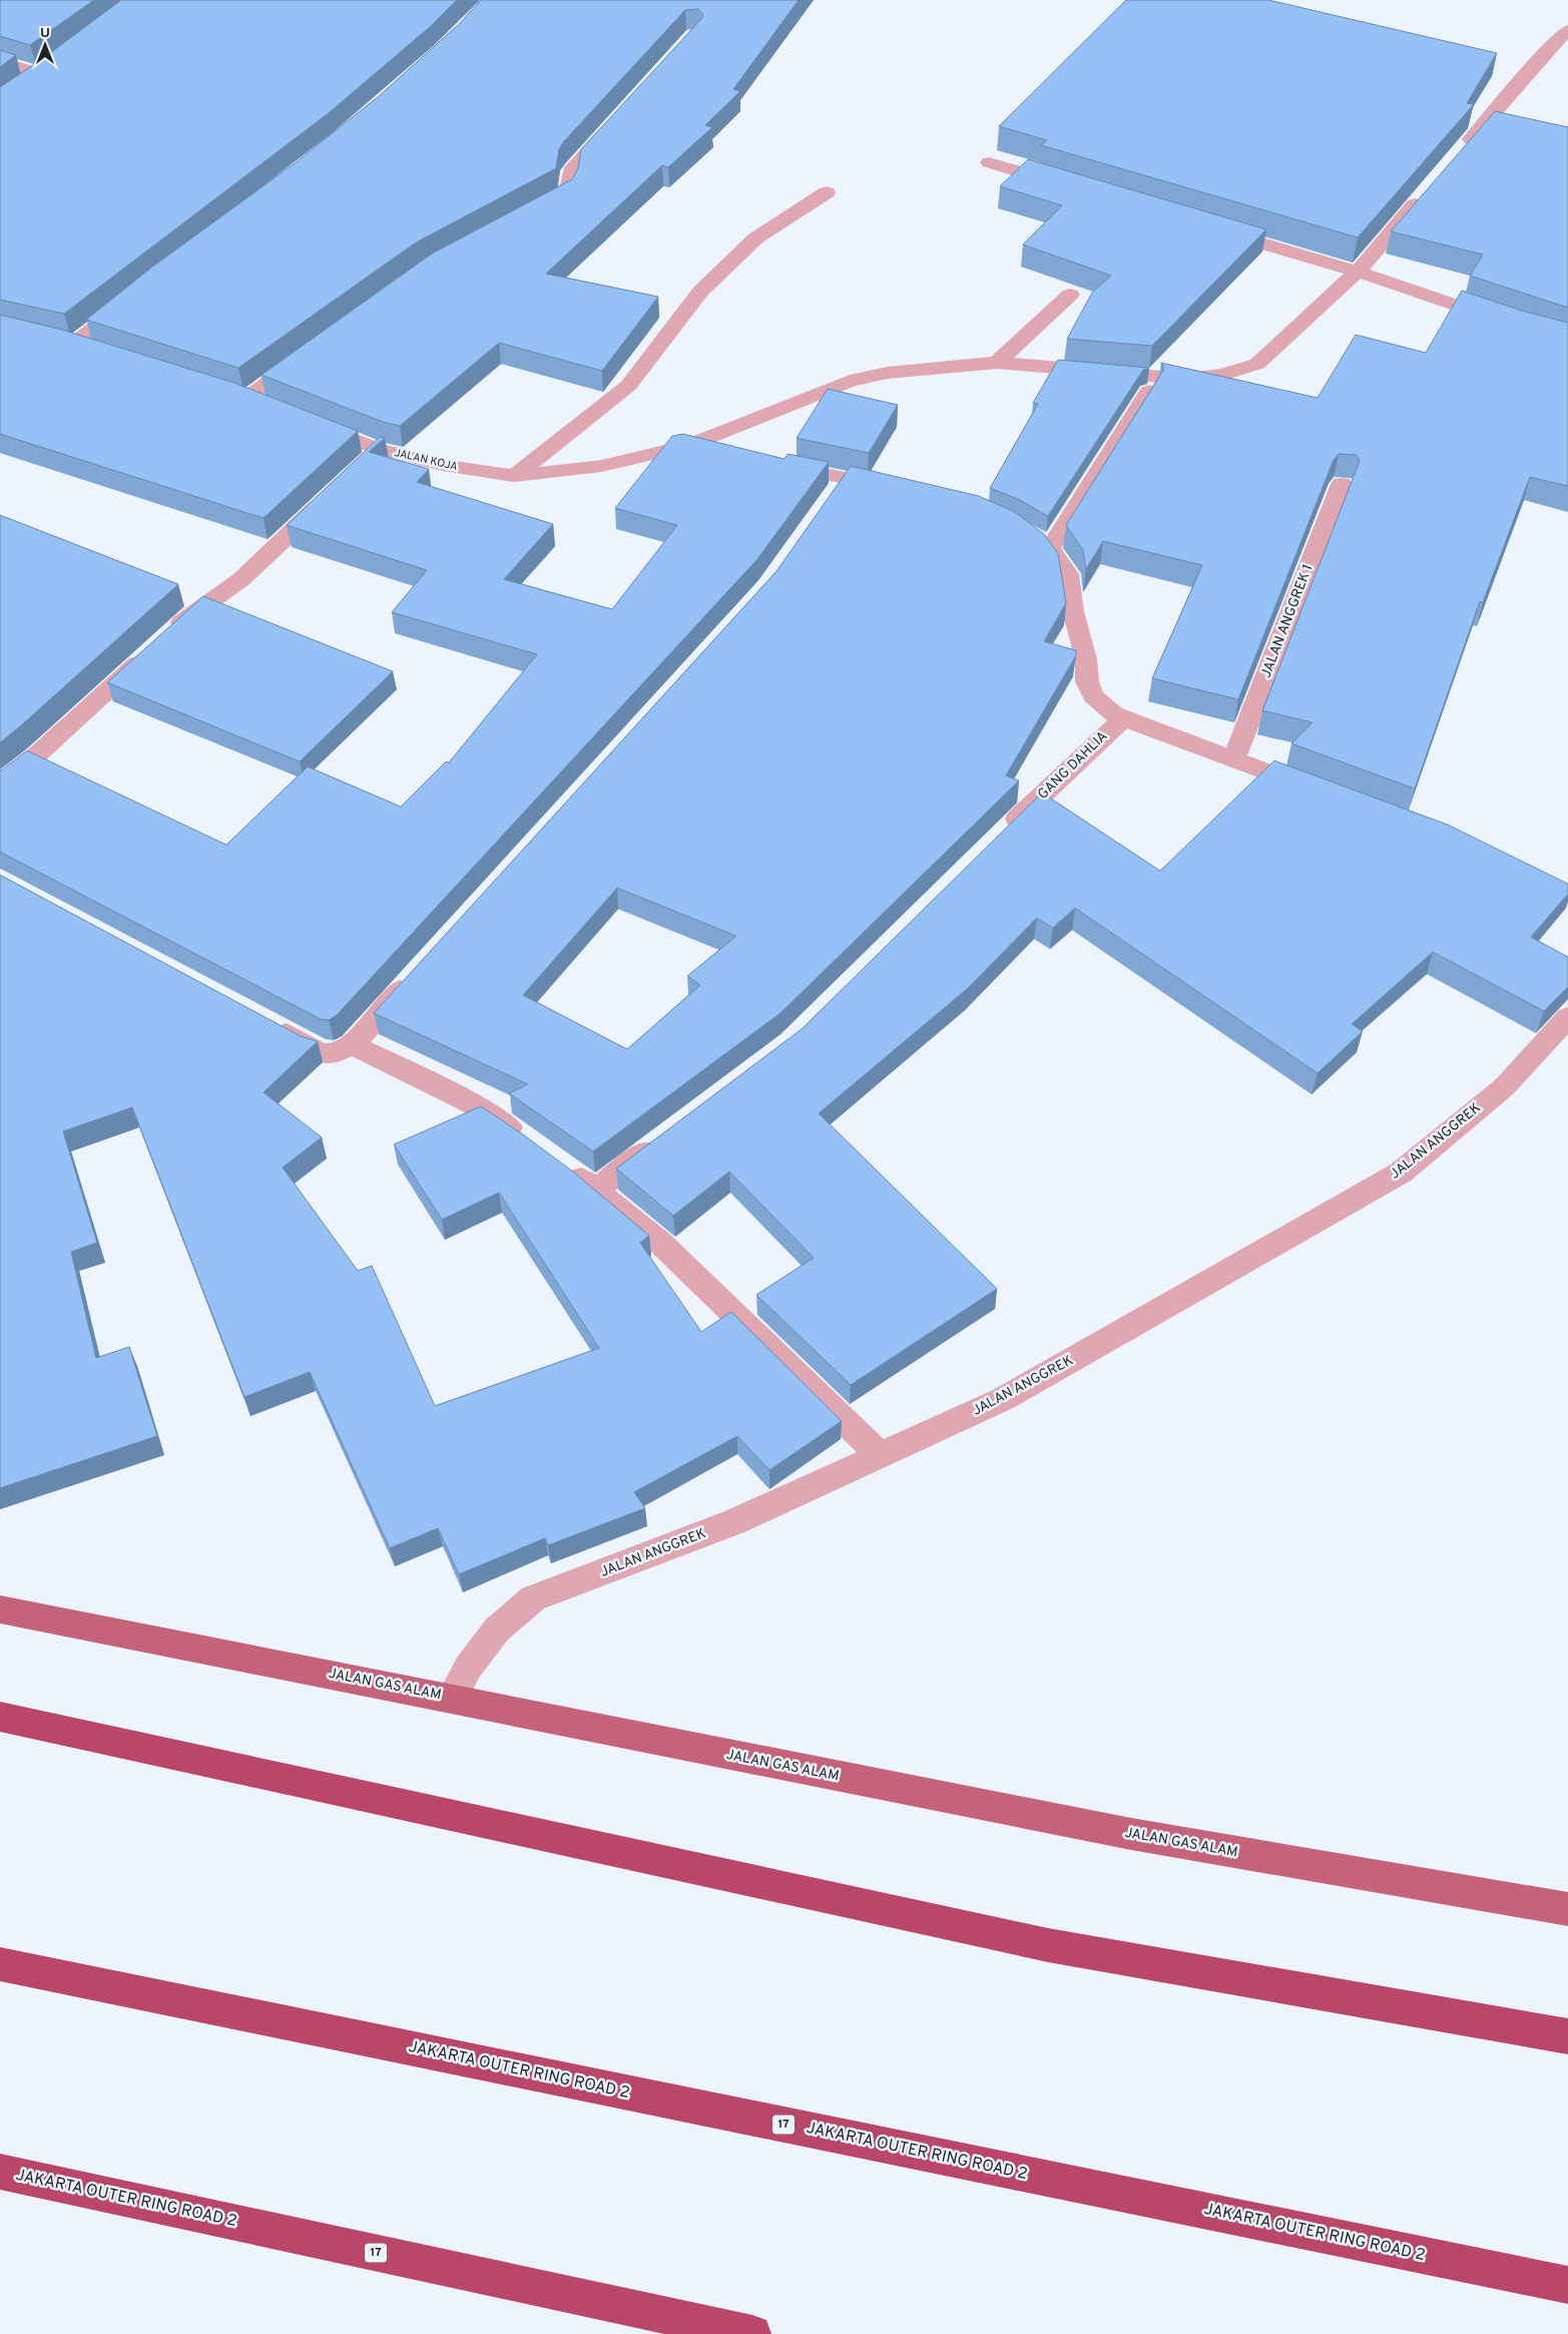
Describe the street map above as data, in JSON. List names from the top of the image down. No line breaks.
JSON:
{"streets":{"highway":["JAKARTA OUTER RING ROAD 2","17"],"main road":["JALAN GAS ALAM"],"street":["JALAN KOJA","JALAN ANGGREK 1","GANG DAHLIA","JALAN ANGGREK"]},"crossings":[["JALAN ANGGREK","JALAN GAS ALAM"]],"north":"top"}
